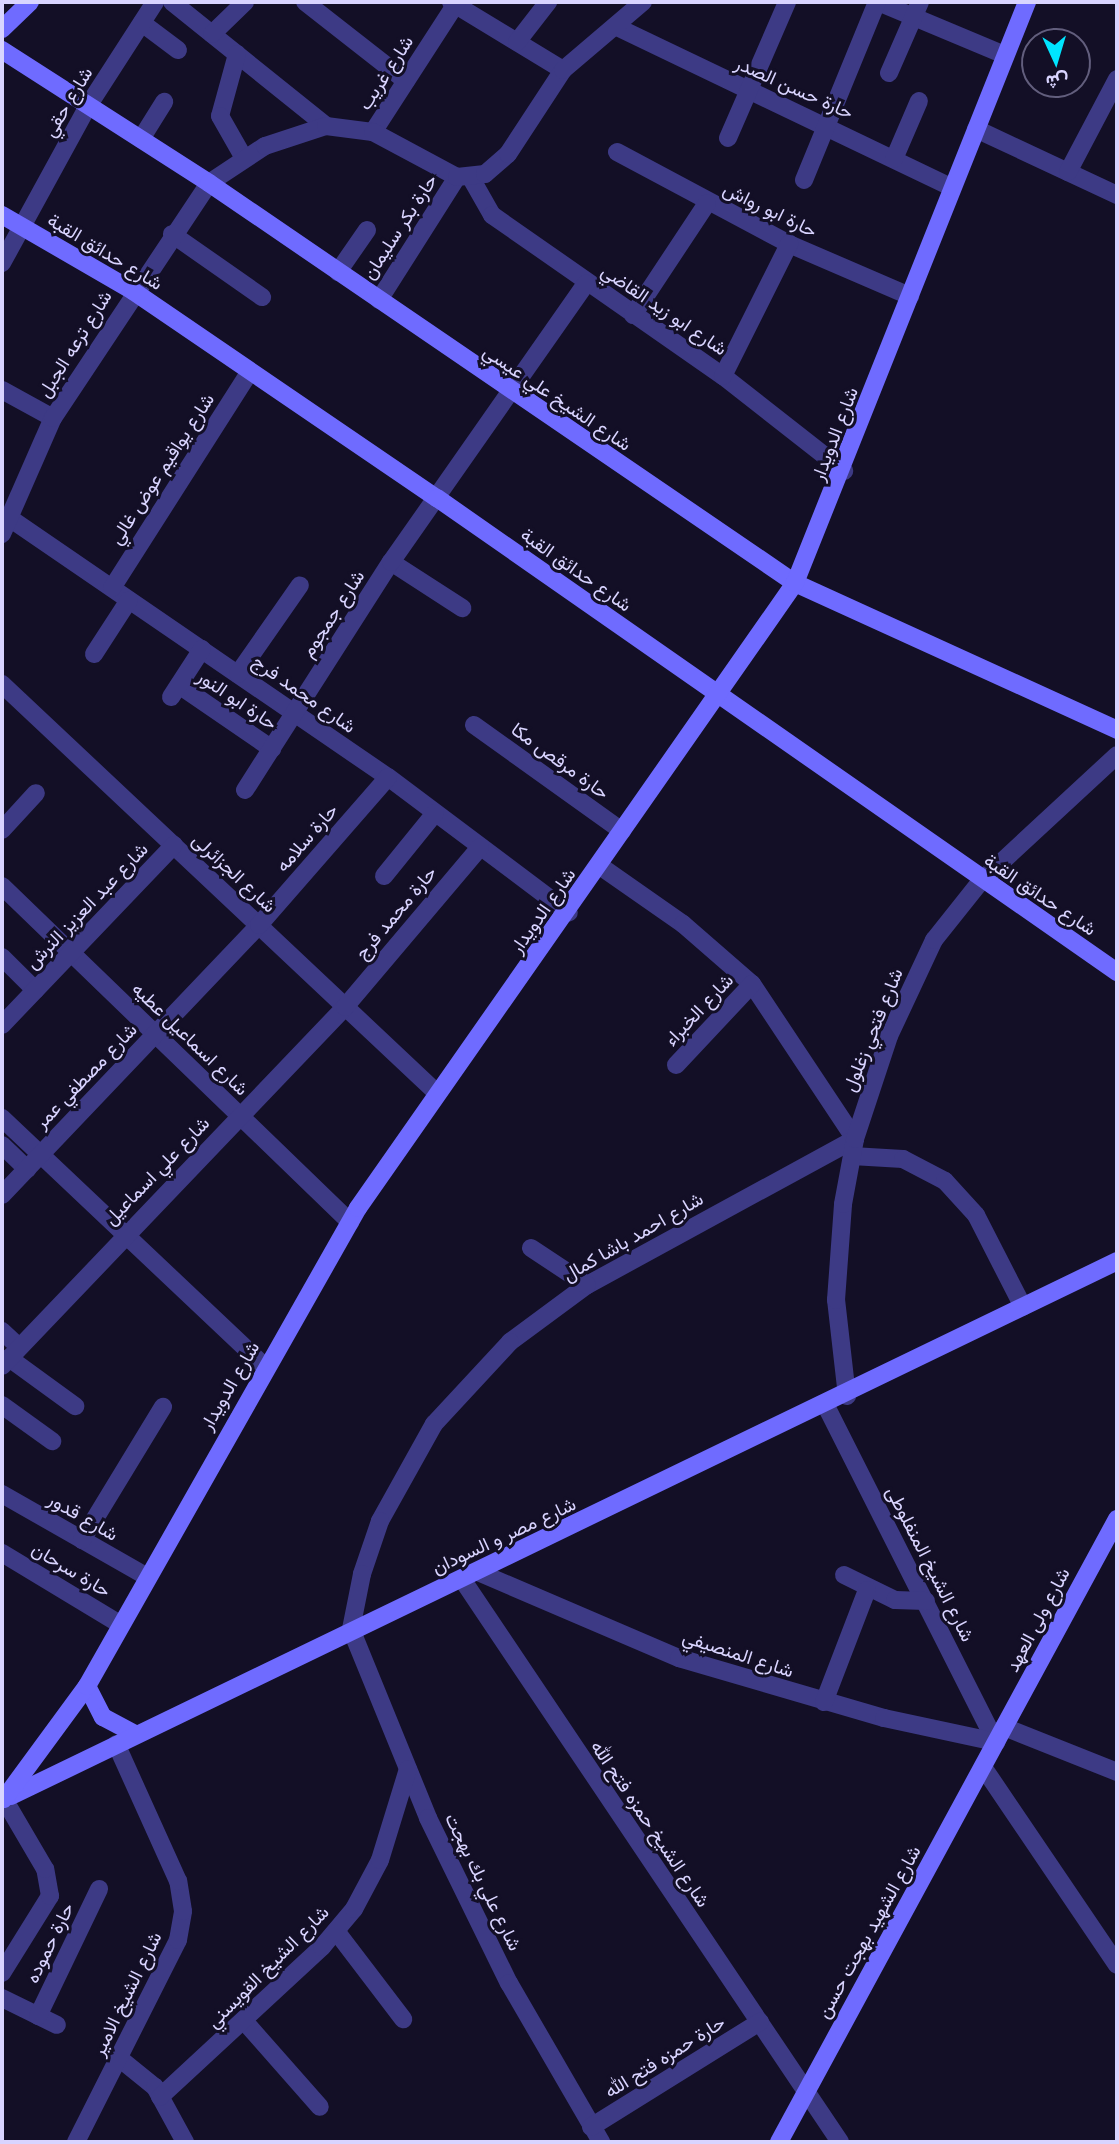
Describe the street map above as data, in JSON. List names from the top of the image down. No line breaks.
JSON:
{"streets":{"main road":["شارع حدائق القبة","شارع الشيخ علي عيسي","شارع الدويدار","شارع مصر و السودان","شارع ولى العهد","شارع الشهيد بهجت حسن"],"street":["شارع غريب","حارة حسن الصدر","شارع حقي","حارة ابو رواش","حارة بكر سليمان","شارع ابو زيد القاضي","شارع ترعه الجبل","شارع يواقيم عوض غالي","شارع جمجوم","شارع محمد فرج","حارة ابو النور","حارة مرقص مكا","حارة سلامه","شارع الجزائرلى","شارع عبد العزيز النرش","حارة محمد فرج","شارع الخبراء","شارع فتحي زغلول","شارع اسماعيل عطيه","شارع مصطفي عمر","شارع علي اسماعيل","شارع احمد باشا كمال","شارع قدور","شارع الشيخ المنفلوطى","حارة سرحان","شارع المنصيفي","شارع الشيخ حمزه فتح الله","شارع علي بك بهجت","حارة حموده","شارع الشيخ القويسني","شارع الشيخ الامير","حارة حمزه فتح الله"]},"crossings":[["حارة حسن الصدر","شارع الدويدار"],["شارع حقي","شارع حدائق القبة"],["شارع حقي","شارع الشيخ علي عيسي"],["حارة ابو رواش","شارع الدويدار"],["حارة بكر سليمان","شارع ابو زيد القاضي"],["حارة بكر سليمان","شارع الشيخ علي عيسي"],["شارع حدائق القبة","شارع ترعه الجبل"],["شارع حدائق القبة","شارع الدويدار"],["شارع حدائق القبة","شارع يواقيم عوض غالي"],["شارع حدائق القبة","شارع جمجوم"],["شارع حدائق القبة","شارع فتحي زغلول"],["شارع ابو زيد القاضي","شارع الدويدار"],["شارع ابو زيد القاضي","شارع جمجوم"],["شارع ترعه الجبل","شارع الشيخ علي عيسي"],["شارع ترعه الجبل","شارع محمد فرج"],["شارع الشيخ علي عيسي","شارع الدويدار"],["شارع الشيخ علي عيسي","شارع جمجوم"],["شارع الدويدار","شارع محمد فرج"],["شارع الدويدار","حارة مرقص مكا"],["شارع الدويدار","شارع الجزائرلى"],["شارع الدويدار","شارع اسماعيل عطيه"],["شارع الدويدار","شارع قدور"],["شارع الدويدار","شارع مصر و السودان"],["شارع الدويدار","حارة سرحان"],["شارع يواقيم عوض غالي","شارع محمد فرج"],["شارع جمجوم","شارع محمد فرج"],["شارع جمجوم","حارة ابو النور"],["شارع محمد فرج","حارة ابو النور"],["شارع محمد فرج","حارة سلامه"],["شارع محمد فرج","حارة محمد فرج"],["حارة سلامه","شارع الجزائرلى"],["حارة سلامه","شارع مصطفي عمر"],["شارع الجزائرلى","شارع عبد العزيز النرش"],["شارع الجزائرلى","حارة محمد فرج"],["شارع الجزائرلى","شارع مصطفي عمر"],["شارع الجزائرلى","شارع علي اسماعيل"],["شارع عبد العزيز النرش","شارع اسماعيل عطيه"],["حارة محمد فرج","شارع علي اسماعيل"],["شارع فتحي زغلول","شارع احمد باشا كمال"],["شارع فتحي زغلول","شارع مصر و السودان"],["شارع اسماعيل عطيه","شارع مصطفي عمر"],["شارع اسماعيل عطيه","شارع علي اسماعيل"],["شارع احمد باشا كمال","شارع مصر و السودان"],["شارع احمد باشا كمال","شارع علي بك بهجت"],["شارع مصر و السودان","شارع الشيخ المنفلوطى"],["شارع مصر و السودان","شارع المنصيفي"],["شارع مصر و السودان","شارع الشيخ حمزه فتح الله"],["شارع مصر و السودان","شارع علي بك بهجت"],["شارع مصر و السودان","شارع الشيخ الامير"],["شارع الشيخ المنفلوطى","شارع ولى العهد"],["شارع الشيخ المنفلوطى","شارع المنصيفي"],["شارع الشيخ المنفلوطى","شارع الشهيد بهجت حسن"],["شارع ولى العهد","شارع المنصيفي"],["شارع ولى العهد","شارع الشهيد بهجت حسن"],["شارع المنصيفي","شارع الشيخ حمزه فتح الله"],["شارع المنصيفي","شارع الشهيد بهجت حسن"],["شارع الشيخ حمزه فتح الله","شارع الشهيد بهجت حسن"],["شارع الشيخ حمزه فتح الله","حارة حمزه فتح الله"],["شارع علي بك بهجت","شارع الشيخ القويسني"],["شارع علي بك بهجت","حارة حمزه فتح الله"]],"north":"bottom"}
